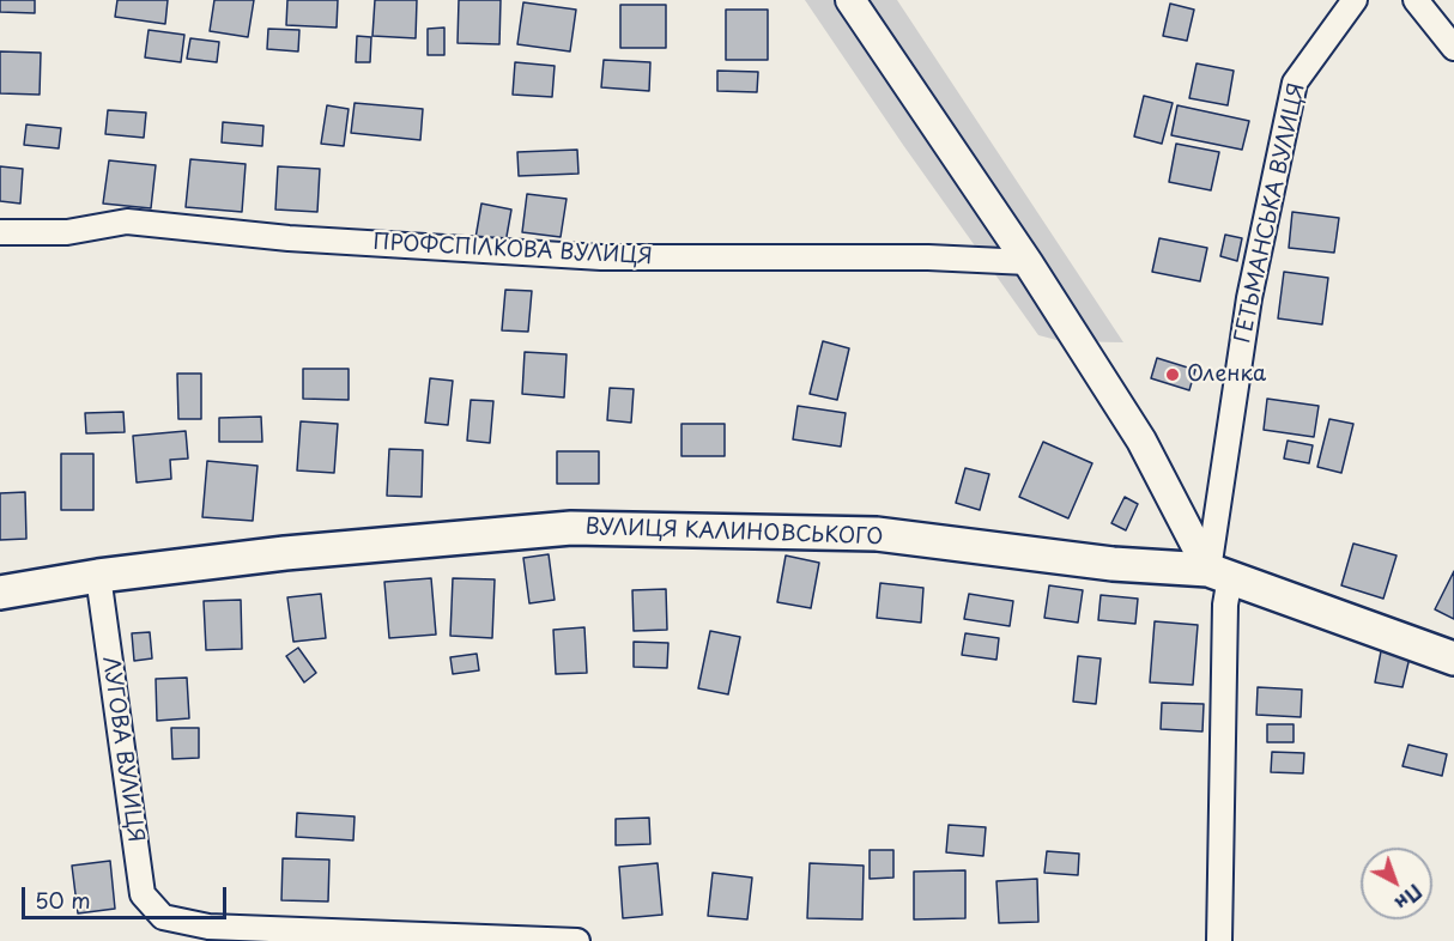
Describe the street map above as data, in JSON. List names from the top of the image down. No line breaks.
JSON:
{"streets":{"main road":["ВУЛИЦЯ КАЛИНОВСЬКОГО"],"street":["ГЕТЬМАНСЬКА ВУЛИЦЯ","ПРОФСПІЛКОВА ВУЛИЦЯ","ЛУГОВА ВУЛИЦЯ"]},"crossings":[["ГЕТЬМАНСЬКА ВУЛИЦЯ","ВУЛИЦЯ КАЛИНОВСЬКОГО"],["ВУЛИЦЯ КАЛИНОВСЬКОГО","ЛУГОВА ВУЛИЦЯ"]],"places":["Оленка"],"scale_bar":"50 m","north":"bottom right"}
